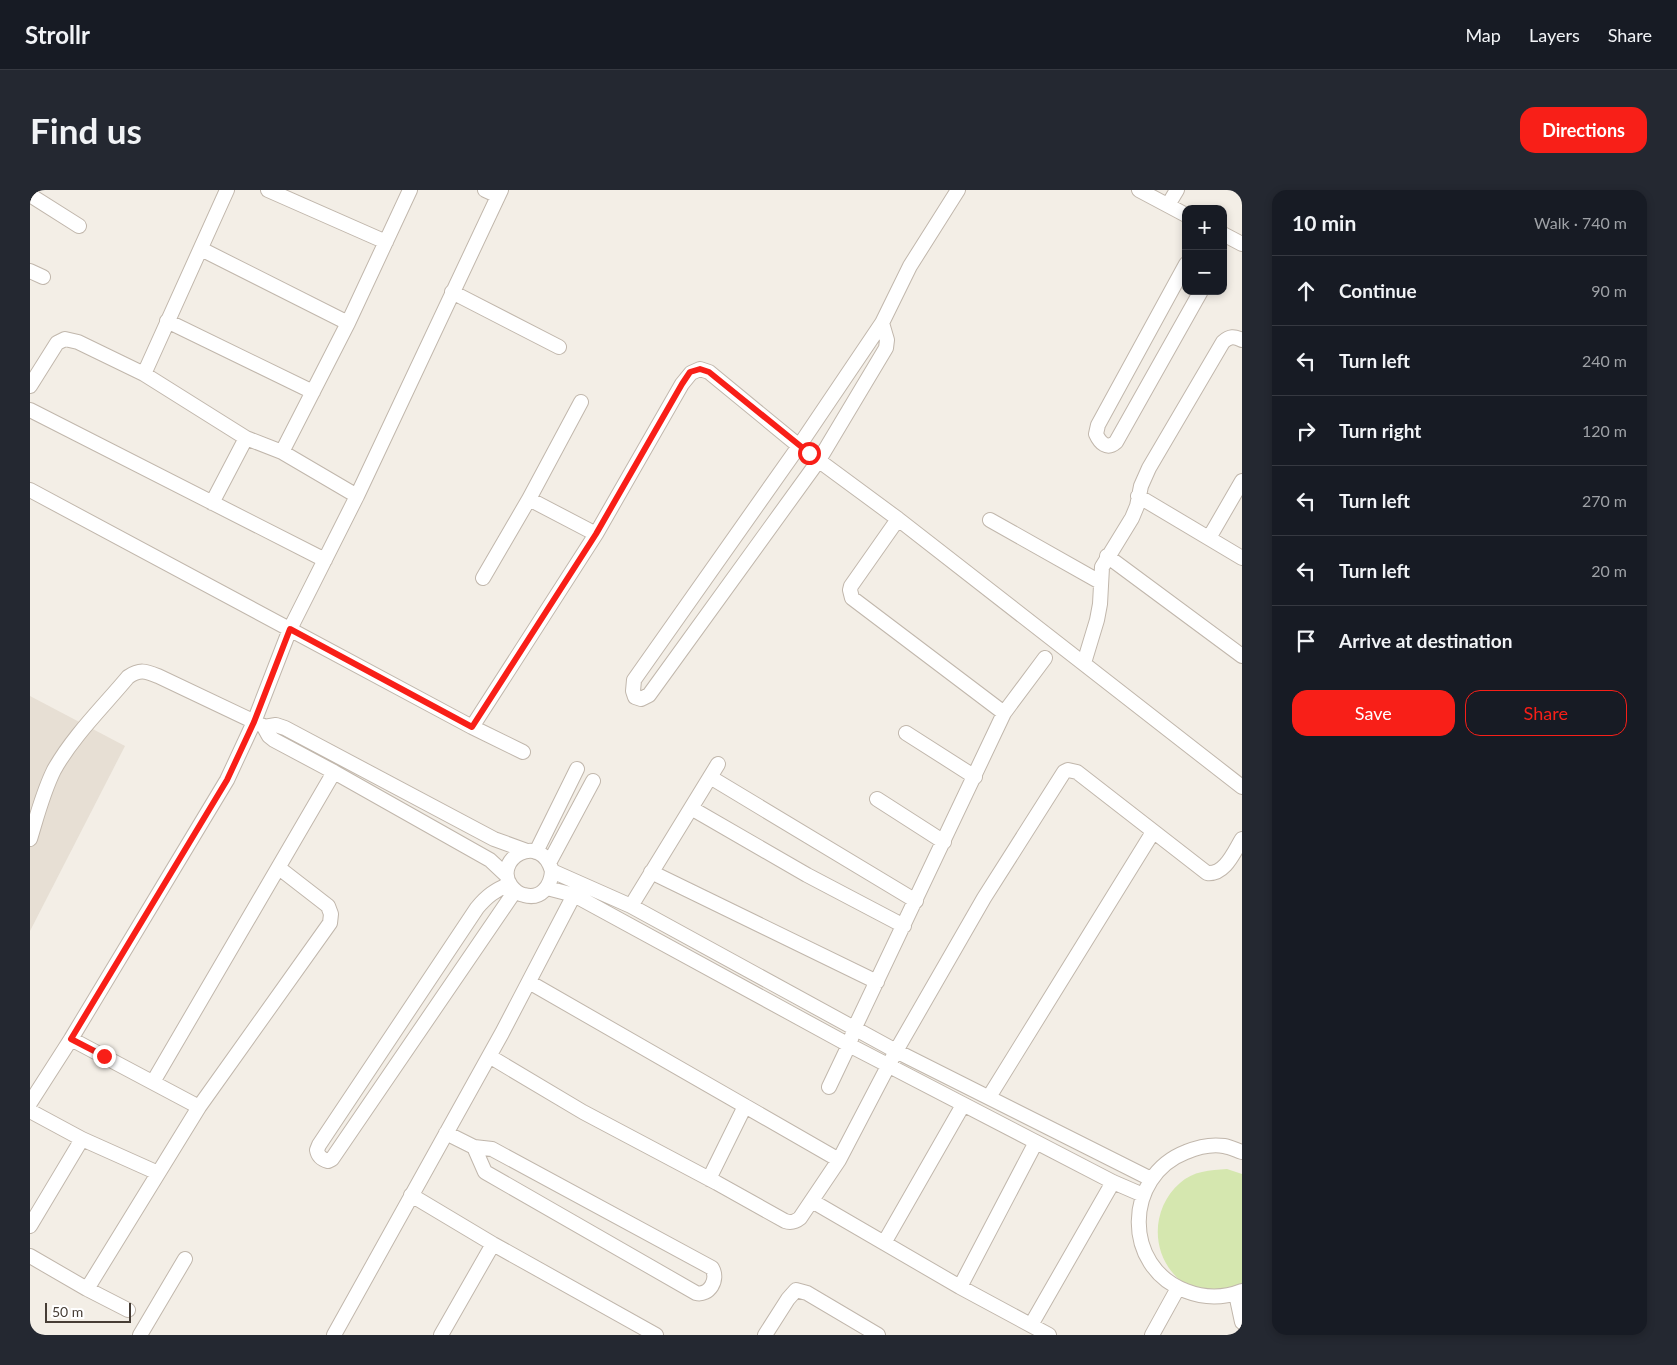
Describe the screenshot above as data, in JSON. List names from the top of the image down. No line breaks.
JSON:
{"scale_bar":"50 m","page":{"header":"Strollr","nav":["Map","Layers","Share"],"buttons":["Directions",["Save","Share"]],"title":"Find us","heading":["10 min","Walk · 740 m"],"map_buttons":["+","−"],"list":[["Continue","90 m"],["Turn left","240 m"],["Turn right","120 m"],["Turn left","270 m"],["Turn left","20 m"],"Arrive at destination"],"scale":"50 m"}}
